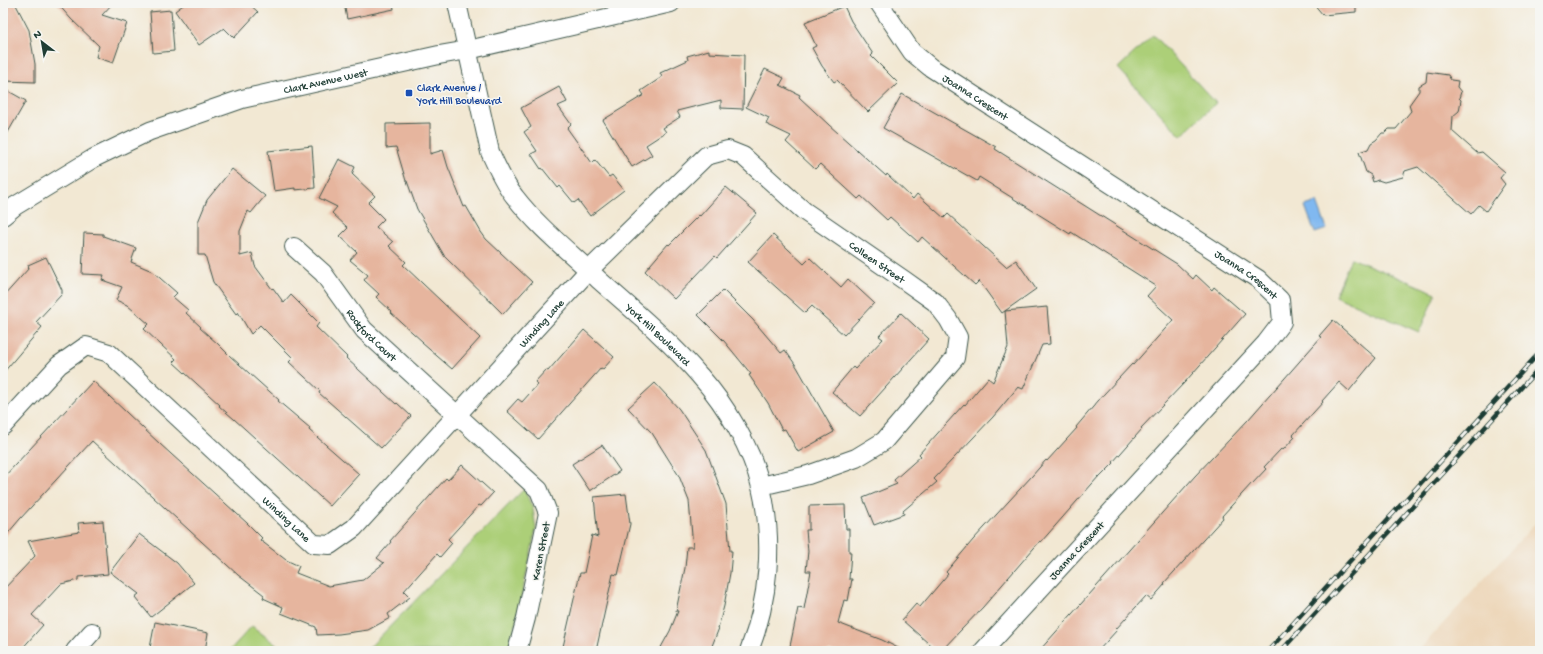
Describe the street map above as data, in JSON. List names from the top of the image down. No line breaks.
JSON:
{"streets":{"street":["Clark Avenue West","Joanna Crescent","Colleen Street","Winding Lane","Rockford Court","York Hill Boulevard","Karen Street"]},"crossings":[["Clark Avenue West","York Hill Boulevard"],["Colleen Street","Winding Lane"],["Colleen Street","York Hill Boulevard"],["Winding Lane","Rockford Court"],["Winding Lane","York Hill Boulevard"],["Winding Lane","Karen Street"],["Rockford Court","Karen Street"]],"places":{"transit":["Clark Avenue / York Hill Boulevard"]},"north":"top left"}
